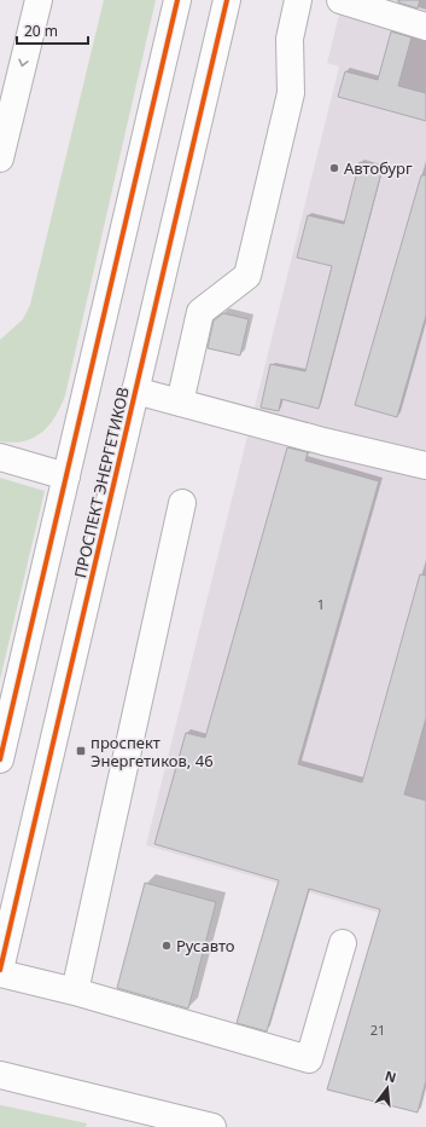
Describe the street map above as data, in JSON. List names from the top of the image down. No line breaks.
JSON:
{"streets":{"main road":["ПРОСПЕКТ ЭНЕРГЕТИКОВ"]},"places":{"other":["Автобург","Русавто"],"transit":["проспект Энергетиков, 46"]},"house_numbers":["1","21"],"scale_bar":"20 m","north":"top"}
